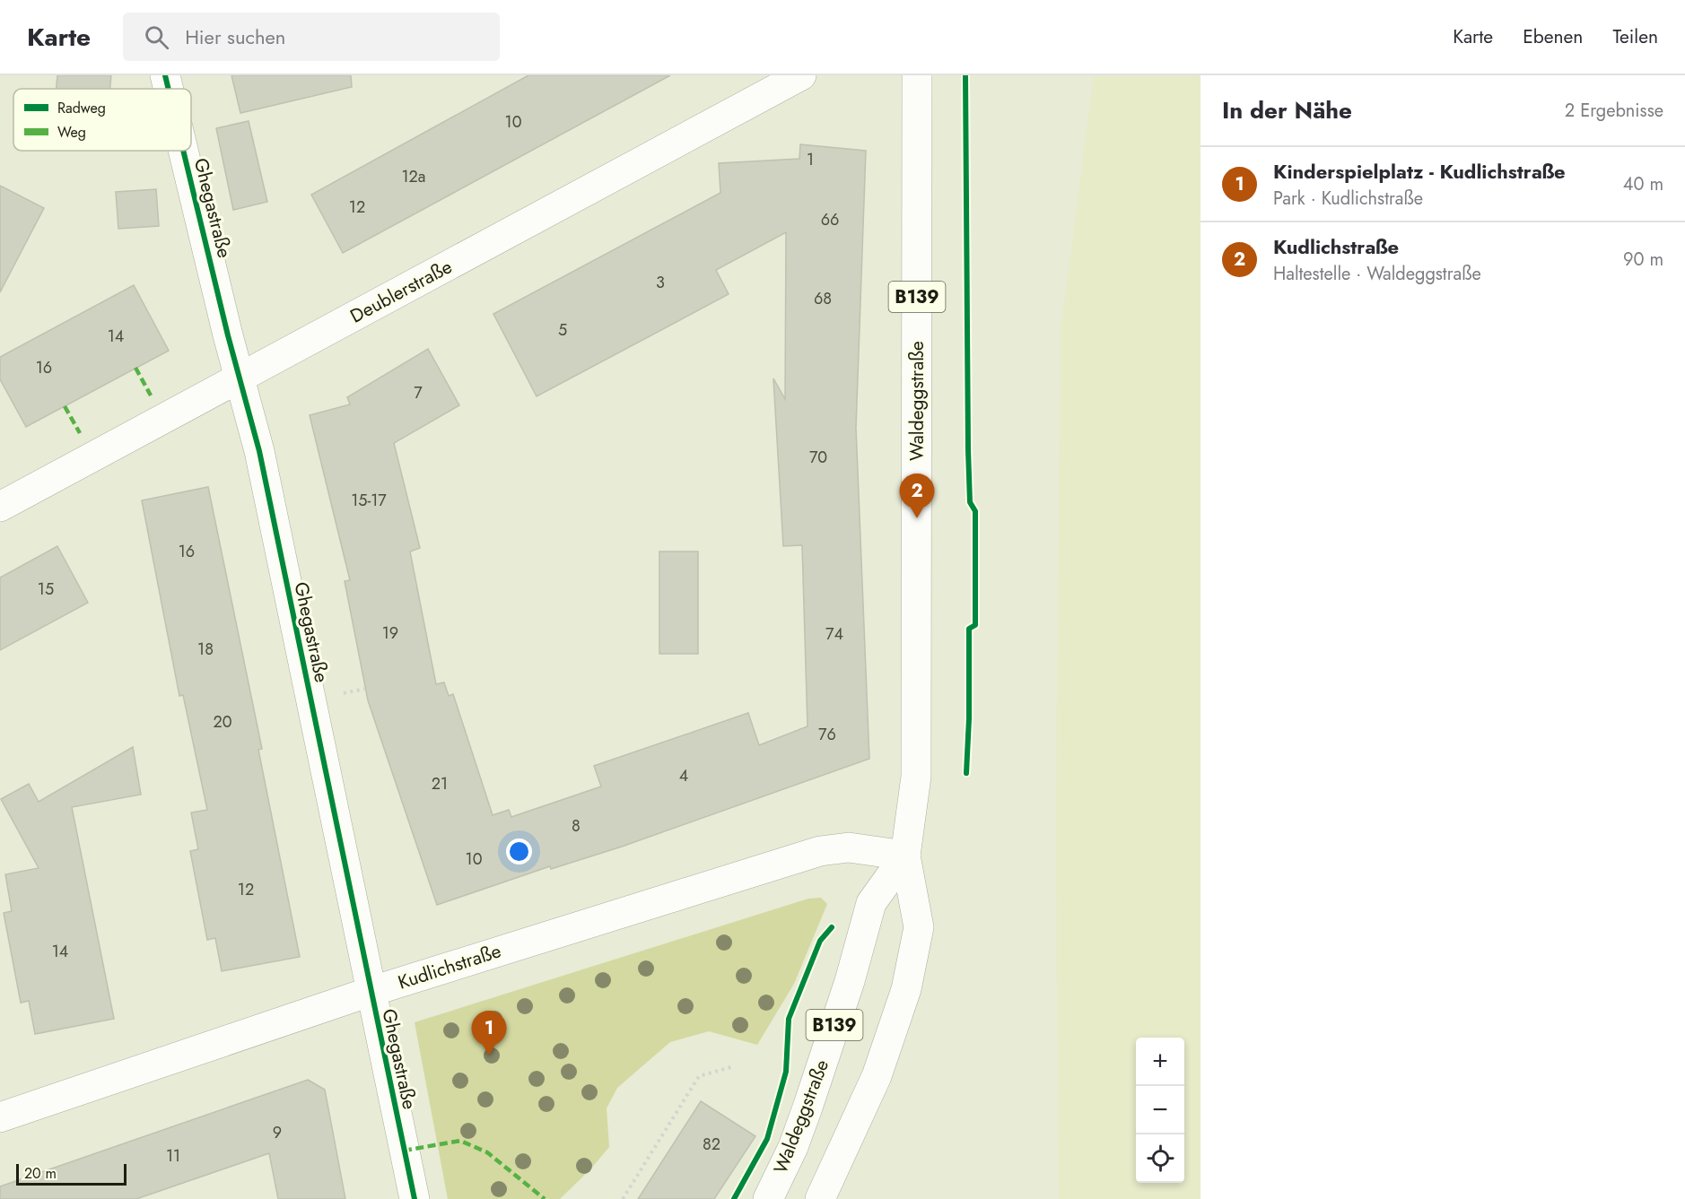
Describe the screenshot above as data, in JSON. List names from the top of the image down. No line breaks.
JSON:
{"streets":{"street":["Ghegastraße","Deublerstraße","B139","Waldeggstraße","Kudlichstraße"]},"crossings":[["Ghegastraße","Deublerstraße"],["Ghegastraße","Kudlichstraße"],["Waldeggstraße","Kudlichstraße"]],"house_numbers":["10","1","12a","12","66","3","68","5","14","16","7","70","15-17","16","15","19","74","18","20","76","4","21","8","10","12","14","9","82","11"],"legend":["Radweg","Weg"],"scale_bar":"20 m","page":{"header":"Karte","search":"Hier suchen","nav":["Karte","Ebenen","Teilen"],"heading":["In der Nähe","2 Ergebnisse"],"list":[{"mark":"1","name":"Kinderspielplatz - Kudlichstraße","note":"Park · Kudlichstraße","value":"40 m"},{"mark":"2","name":"Kudlichstraße","note":"Haltestelle · Waldeggstraße","value":"90 m"}],"pins":["2","1"],"map_buttons":["+","−"],"scale":"20 m"}}
